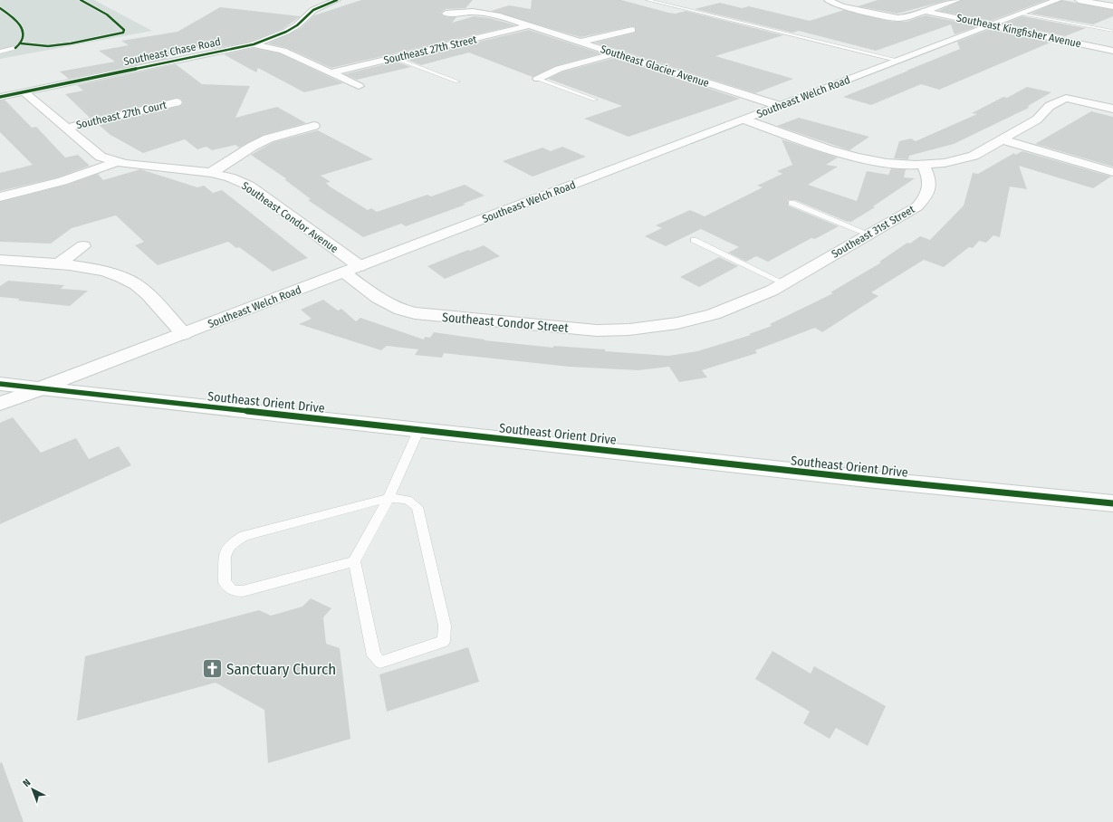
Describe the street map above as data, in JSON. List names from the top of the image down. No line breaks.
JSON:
{"streets":{"street":["Southeast Kingfisher Avenue","Southeast 27th Street","Southeast Chase Road","Southeast Glacier Avenue","Southeast Welch Road","Southeast 27th Court","Southeast Condor Avenue","Southeast 31st Street","Southeast Condor Street","Southeast Orient Drive"]},"crossings":[["Southeast Kingfisher Avenue","Southeast Welch Road"],["Southeast 27th Street","Southeast Glacier Avenue"],["Southeast Chase Road","Southeast Condor Avenue"],["Southeast Glacier Avenue","Southeast Welch Road"],["Southeast Welch Road","Southeast Condor Avenue"],["Southeast Welch Road","Southeast Condor Street"],["Southeast Welch Road","Southeast Orient Drive"],["Southeast 27th Court","Southeast Condor Avenue"],["Southeast 31st Street","Southeast Condor Street"]],"places":{"church":["Sanctuary Church"]},"north":"top left"}
